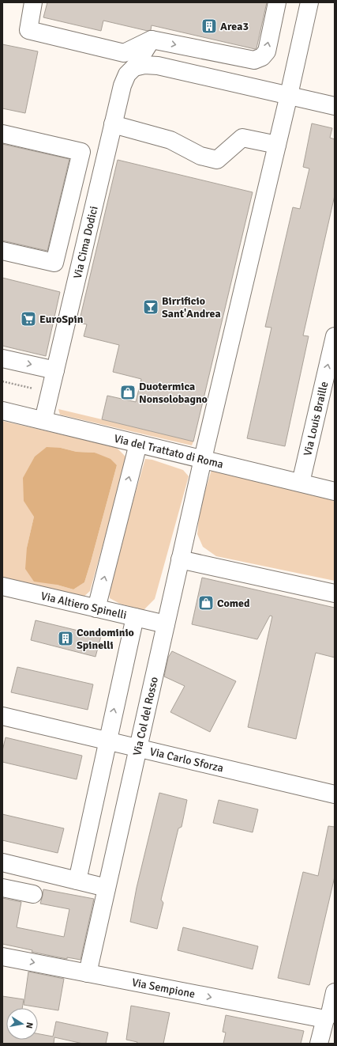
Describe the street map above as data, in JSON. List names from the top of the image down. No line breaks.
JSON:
{"streets":{"street":["Via Cima Dodici","Via Louis Braille","Via del Trattato di Roma","Via Altiero Spinelli","Via Col del Rosso","Via Carlo Sforza","Via Sempione"]},"crossings":[["Via Cima Dodici","Via del Trattato di Roma"],["Via Louis Braille","Via del Trattato di Roma"],["Via del Trattato di Roma","Via Col del Rosso"],["Via Altiero Spinelli","Via Col del Rosso"],["Via Col del Rosso","Via Carlo Sforza"],["Via Col del Rosso","Via Sempione"]],"one_way":["Via Louis Braille"],"places":{"building":["Area3","Condominio Spinelli"],"bar":["Birrificio Sant'Andrea"],"supermarket":["EuroSpin"],"shop":["Duotermica Nonsolobagno","Comed"]},"north":"right"}
